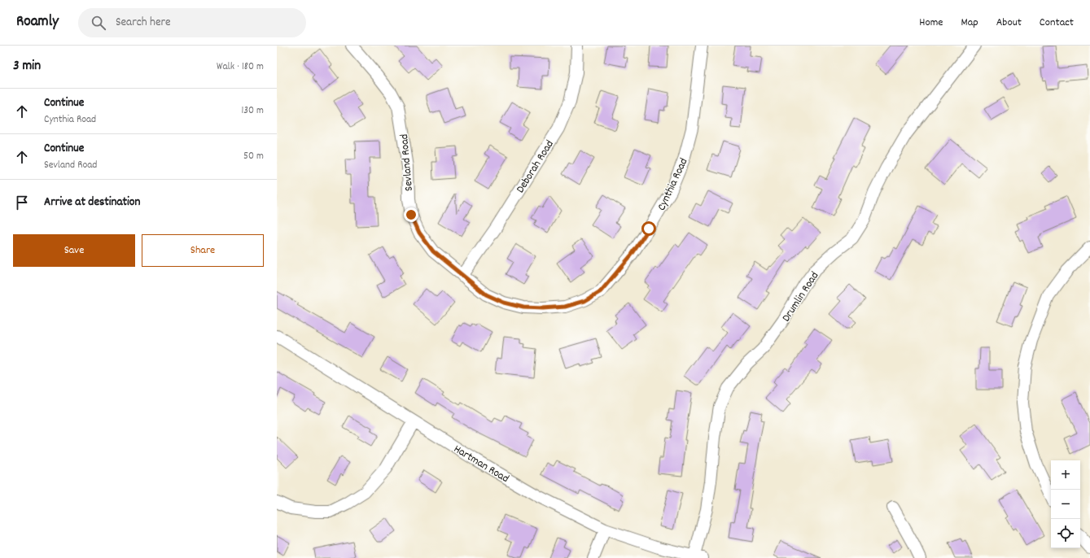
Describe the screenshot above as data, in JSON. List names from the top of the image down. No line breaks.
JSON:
{"streets":{"street":["Sevland Road","Deborah Road","Cynthia Road","Drumlin Road","Hartman Road"]},"crossings":[["Sevland Road","Deborah Road"],["Sevland Road","Cynthia Road"],["Deborah Road","Cynthia Road"],["Drumlin Road","Hartman Road"]],"page":{"header":"Roamly","search":"Search here","nav":["Home","Map","About","Contact"],"heading":["3 min","Walk · 180 m"],"list":[["Continue","Cynthia Road","130 m"],["Continue","Sevland Road","50 m"],"Arrive at destination"],"buttons":["Save","Share"],"map_buttons":["+","−"]}}
